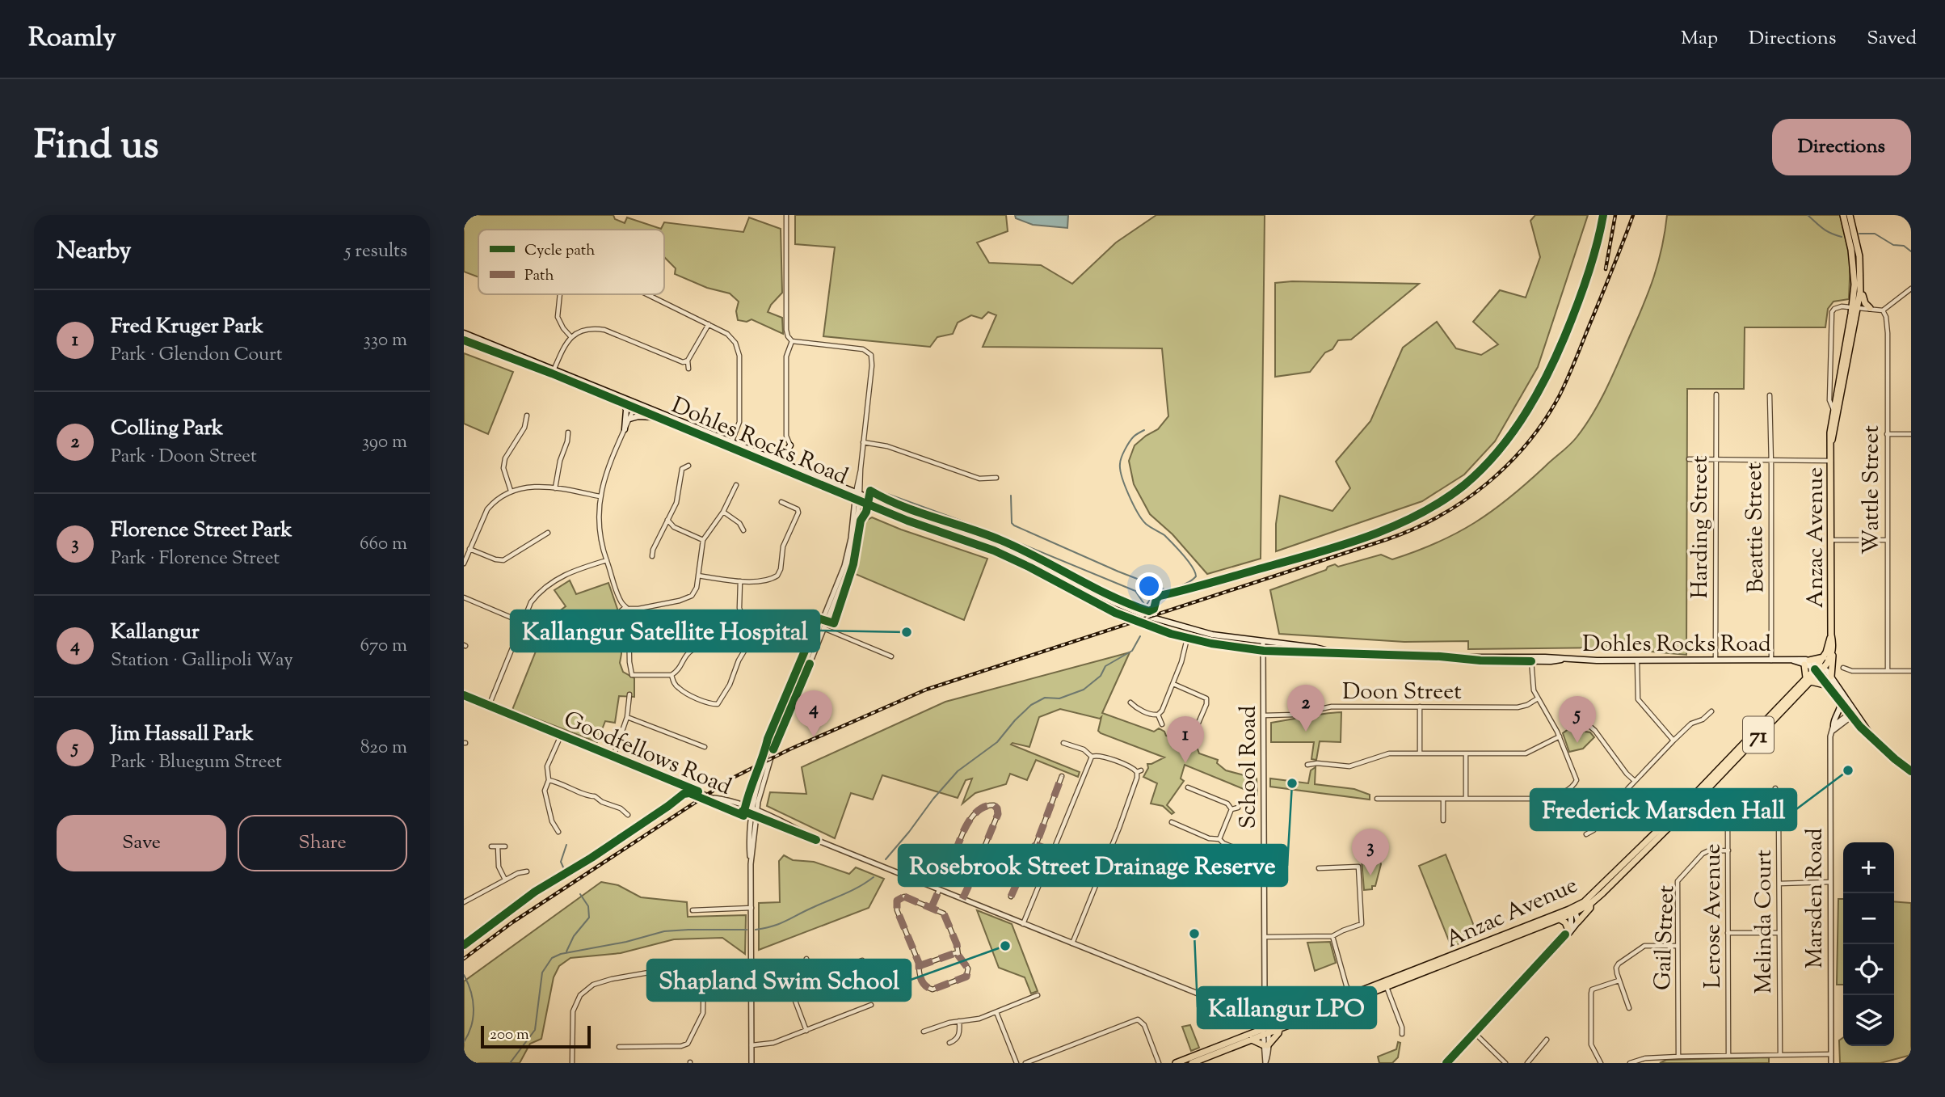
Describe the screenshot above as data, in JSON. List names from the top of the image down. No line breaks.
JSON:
{"streets":{"highway":["Anzac Avenue","71"],"main road":["Dohles Rocks Road"],"street":["Wattle Street","Harding Street","Beattie Street","Doon Street","Goodfellows Road","School Road","Marsden Road","Lerose Avenue","Melinda Court","Gail Street"]},"crossings":[["Dohles Rocks Road","Harding Street"],["Dohles Rocks Road","Beattie Street"],["Dohles Rocks Road","Anzac Avenue"],["Dohles Rocks Road","School Road"],["Anzac Avenue","School Road"],["Anzac Avenue","Lerose Avenue"],["Doon Street","School Road"],["Goodfellows Road","School Road"],["Lerose Avenue","Gail Street"]],"places":["Kallangur Satellite Hospital","Frederick Marsden Hall","Rosebrook Street Drainage Reserve","Kallangur LPO","Shapland Swim School"],"legend":["Cycle path","Path"],"scale_bar":"200 m","page":{"header":"Roamly","nav":["Map","Directions","Saved"],"title":"Find us","buttons":["Directions",["Save","Share"]],"heading":["Nearby","5 results"],"list":[{"mark":"1","name":"Fred Kruger Park","note":"Park · Glendon Court","value":"330 m"},{"mark":"2","name":"Colling Park","note":"Park · Doon Street","value":"390 m"},{"mark":"3","name":"Florence Street Park","note":"Park · Florence Street","value":"660 m"},{"mark":"4","name":"Kallangur","note":"Station · Gallipoli Way","value":"670 m"},{"mark":"5","name":"Jim Hassall Park","note":"Park · Bluegum Street","value":"820 m"}],"pins":["2","4","5","1","3"],"map_buttons":["+","−"],"scale":"200 m"}}
